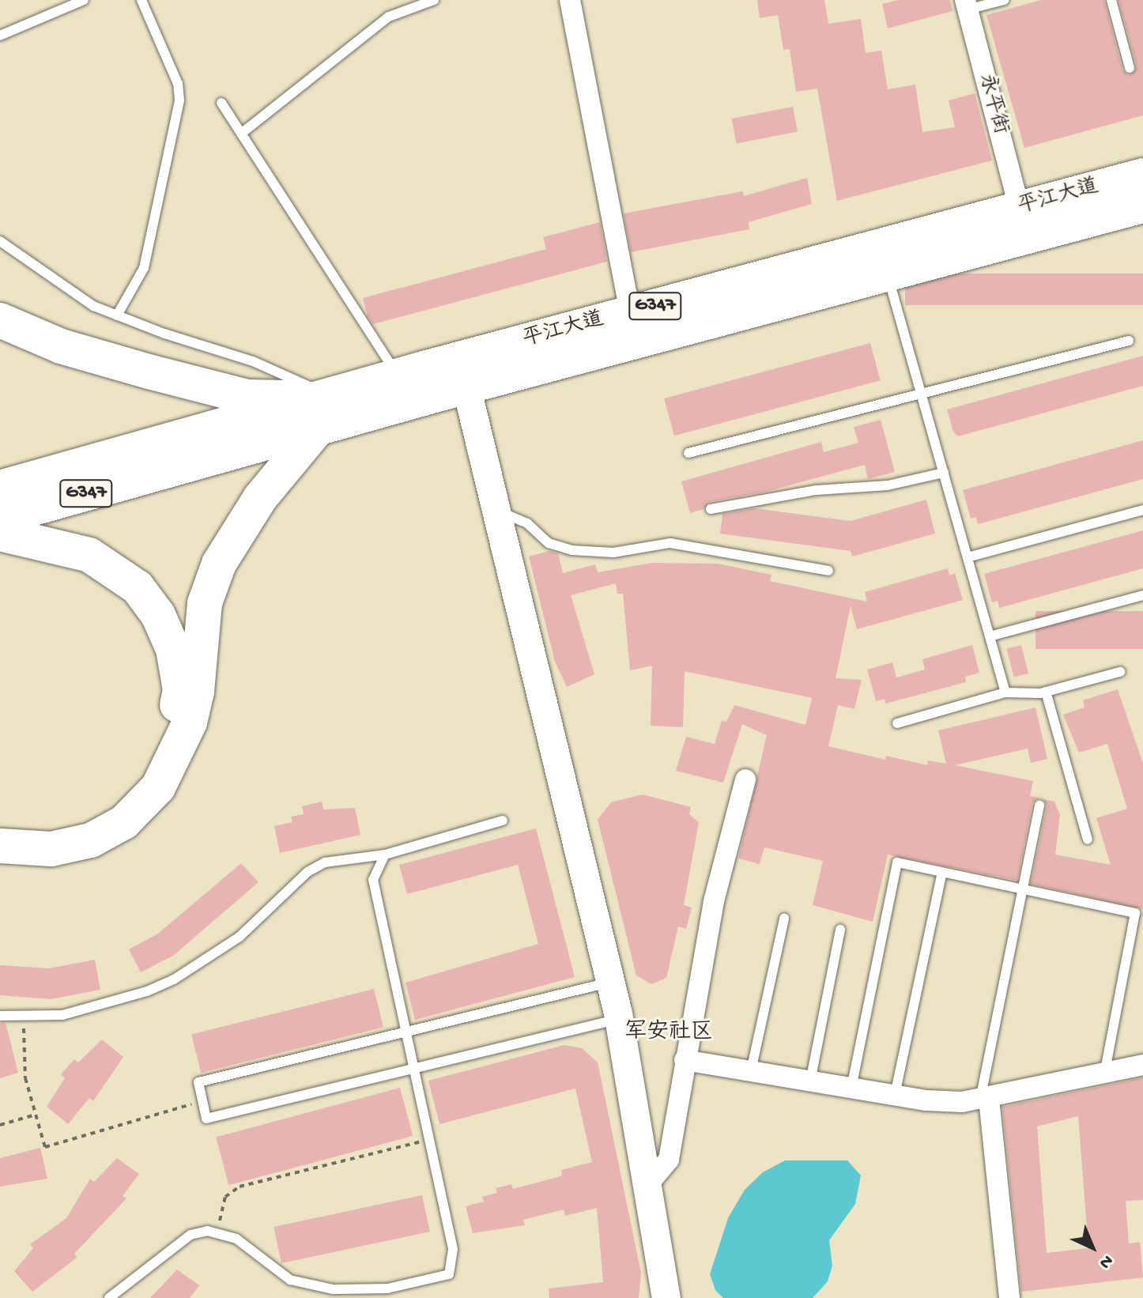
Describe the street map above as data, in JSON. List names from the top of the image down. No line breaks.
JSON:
{"streets":{"highway":["平江大道","G347"],"street":["永平街"]},"crossings":[["永平街","平江大道"],["平江大道","G347"]],"districts":["军安社区"],"north":"bottom right"}
